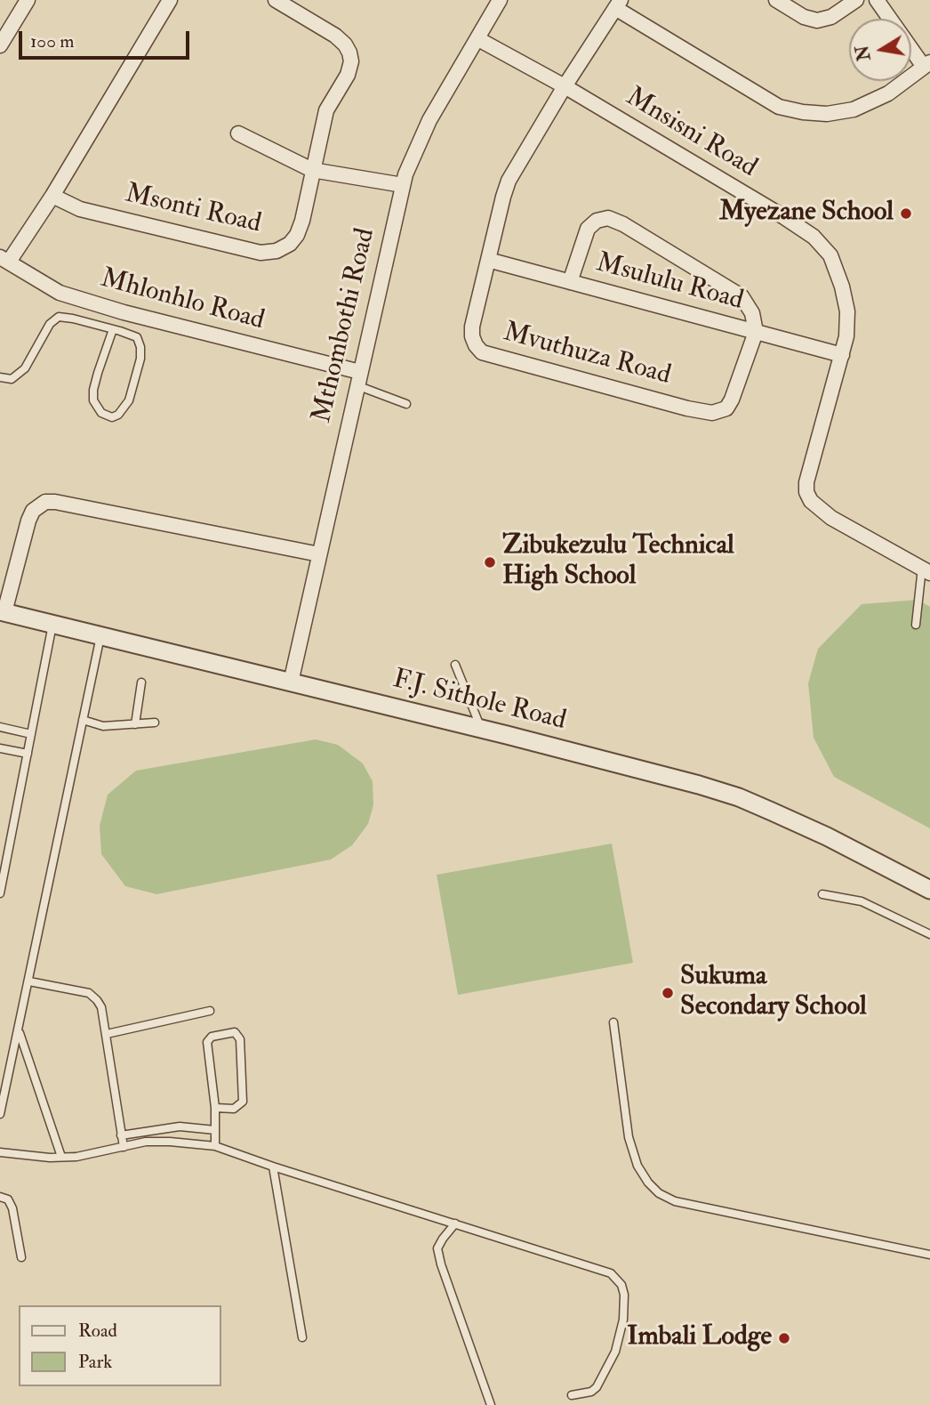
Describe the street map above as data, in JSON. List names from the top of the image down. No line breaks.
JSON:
{"streets":{"street":["Mnsisni Road","Msonti Road","Msululu Road","Mhlonhlo Road","Mthombothi Road","Mvuthuza Road","F.J. Sithole Road"]},"crossings":[["Mnsisni Road","Msululu Road"],["Mnsisni Road","Mthombothi Road"],["Mnsisni Road","Mvuthuza Road"],["Msululu Road","Mvuthuza Road"],["Mhlonhlo Road","Mthombothi Road"],["Mthombothi Road","F.J. Sithole Road"]],"places":["Myezane School","Zibukezulu Technical High School","Sukuma Secondary School","Imbali Lodge"],"legend":["Road","Park"],"scale_bar":"100 m","north":"left"}
